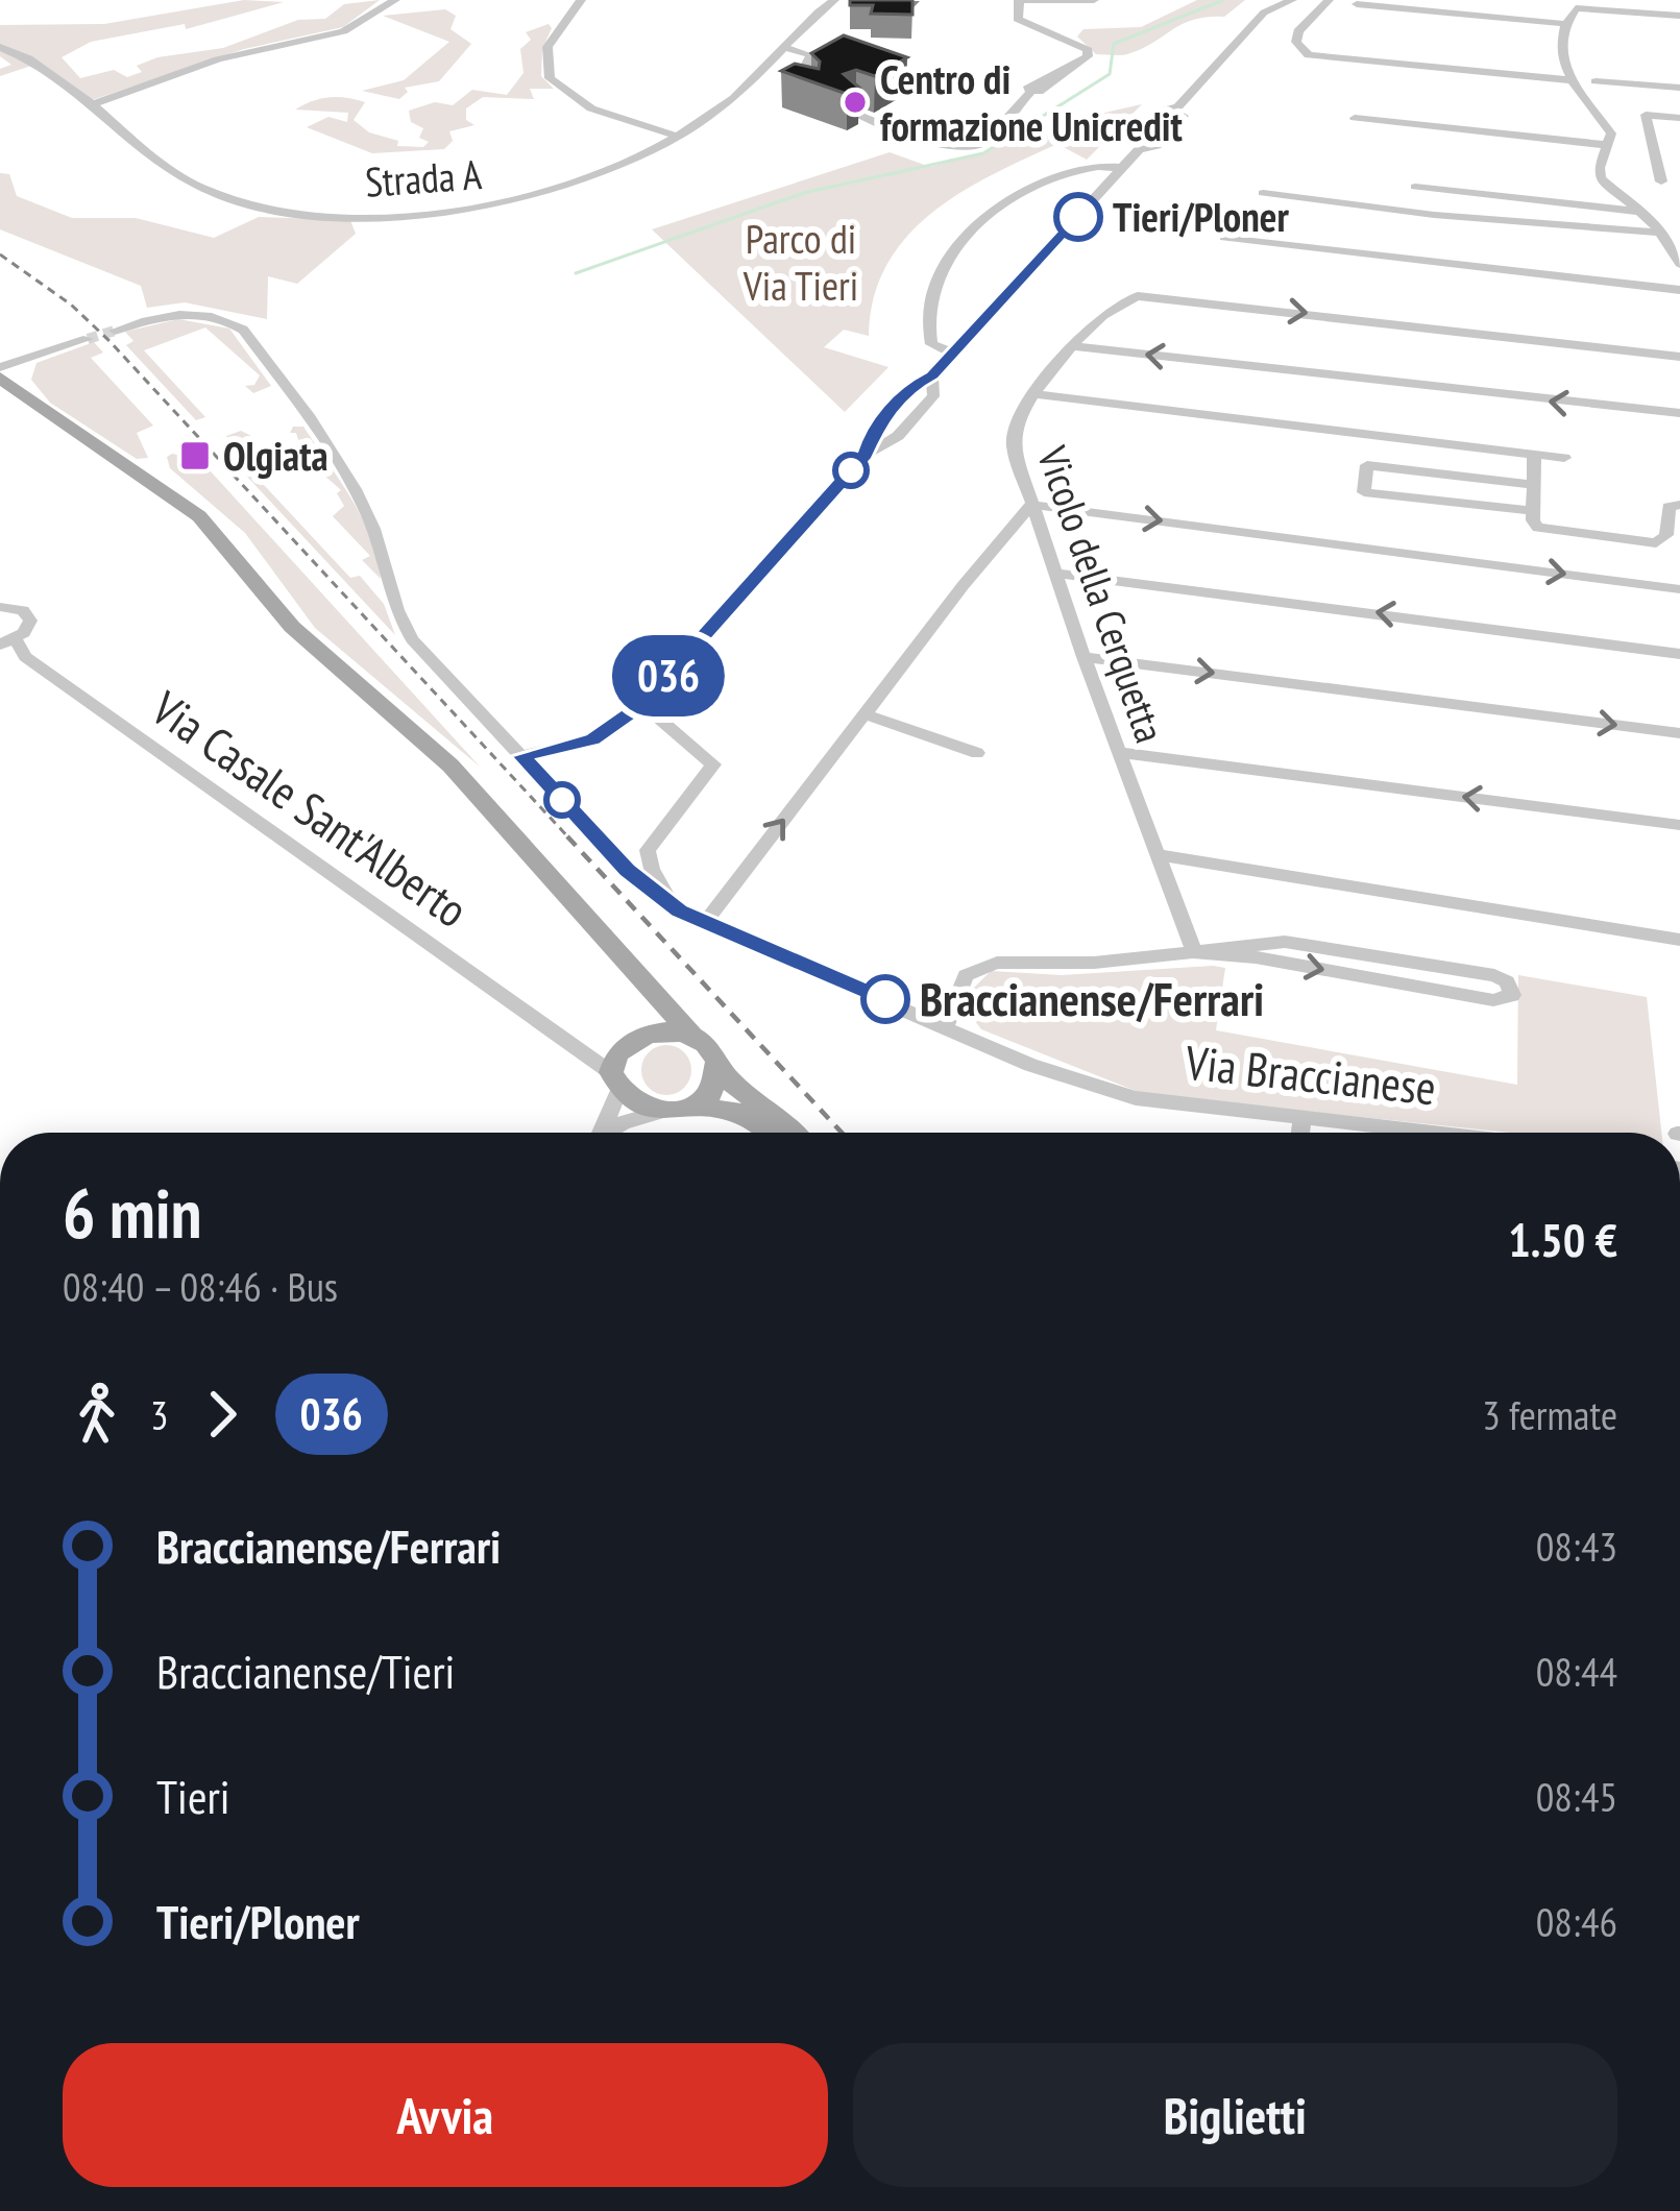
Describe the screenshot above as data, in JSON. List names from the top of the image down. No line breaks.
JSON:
{"streets":{"street":["Strada A","Vicolo della Cerquetta","Via Casale Sant'Alberto","Via Braccianese"]},"parks":["Parco di Via Tieri"],"places":{"other":["Centro di formazione Unicredit","Tieri/Ploner","Braccianense/Ferrari"],"transit":["Olgiata"]},"lines":["bus line 036"],"page":{"on_map":"036","heading":["6 min","08:40 – 08:46 · Bus","1.50 €"],"legs":["3","036","3 fermate"],"list":[{"name":"Braccianense/Ferrari","value":"08:43"},{"name":"Braccianense/Tieri","value":"08:44"},{"name":"Tieri","value":"08:45"},{"name":"Tieri/Ploner","value":"08:46"}],"buttons":["Avvia","Biglietti"]}}
